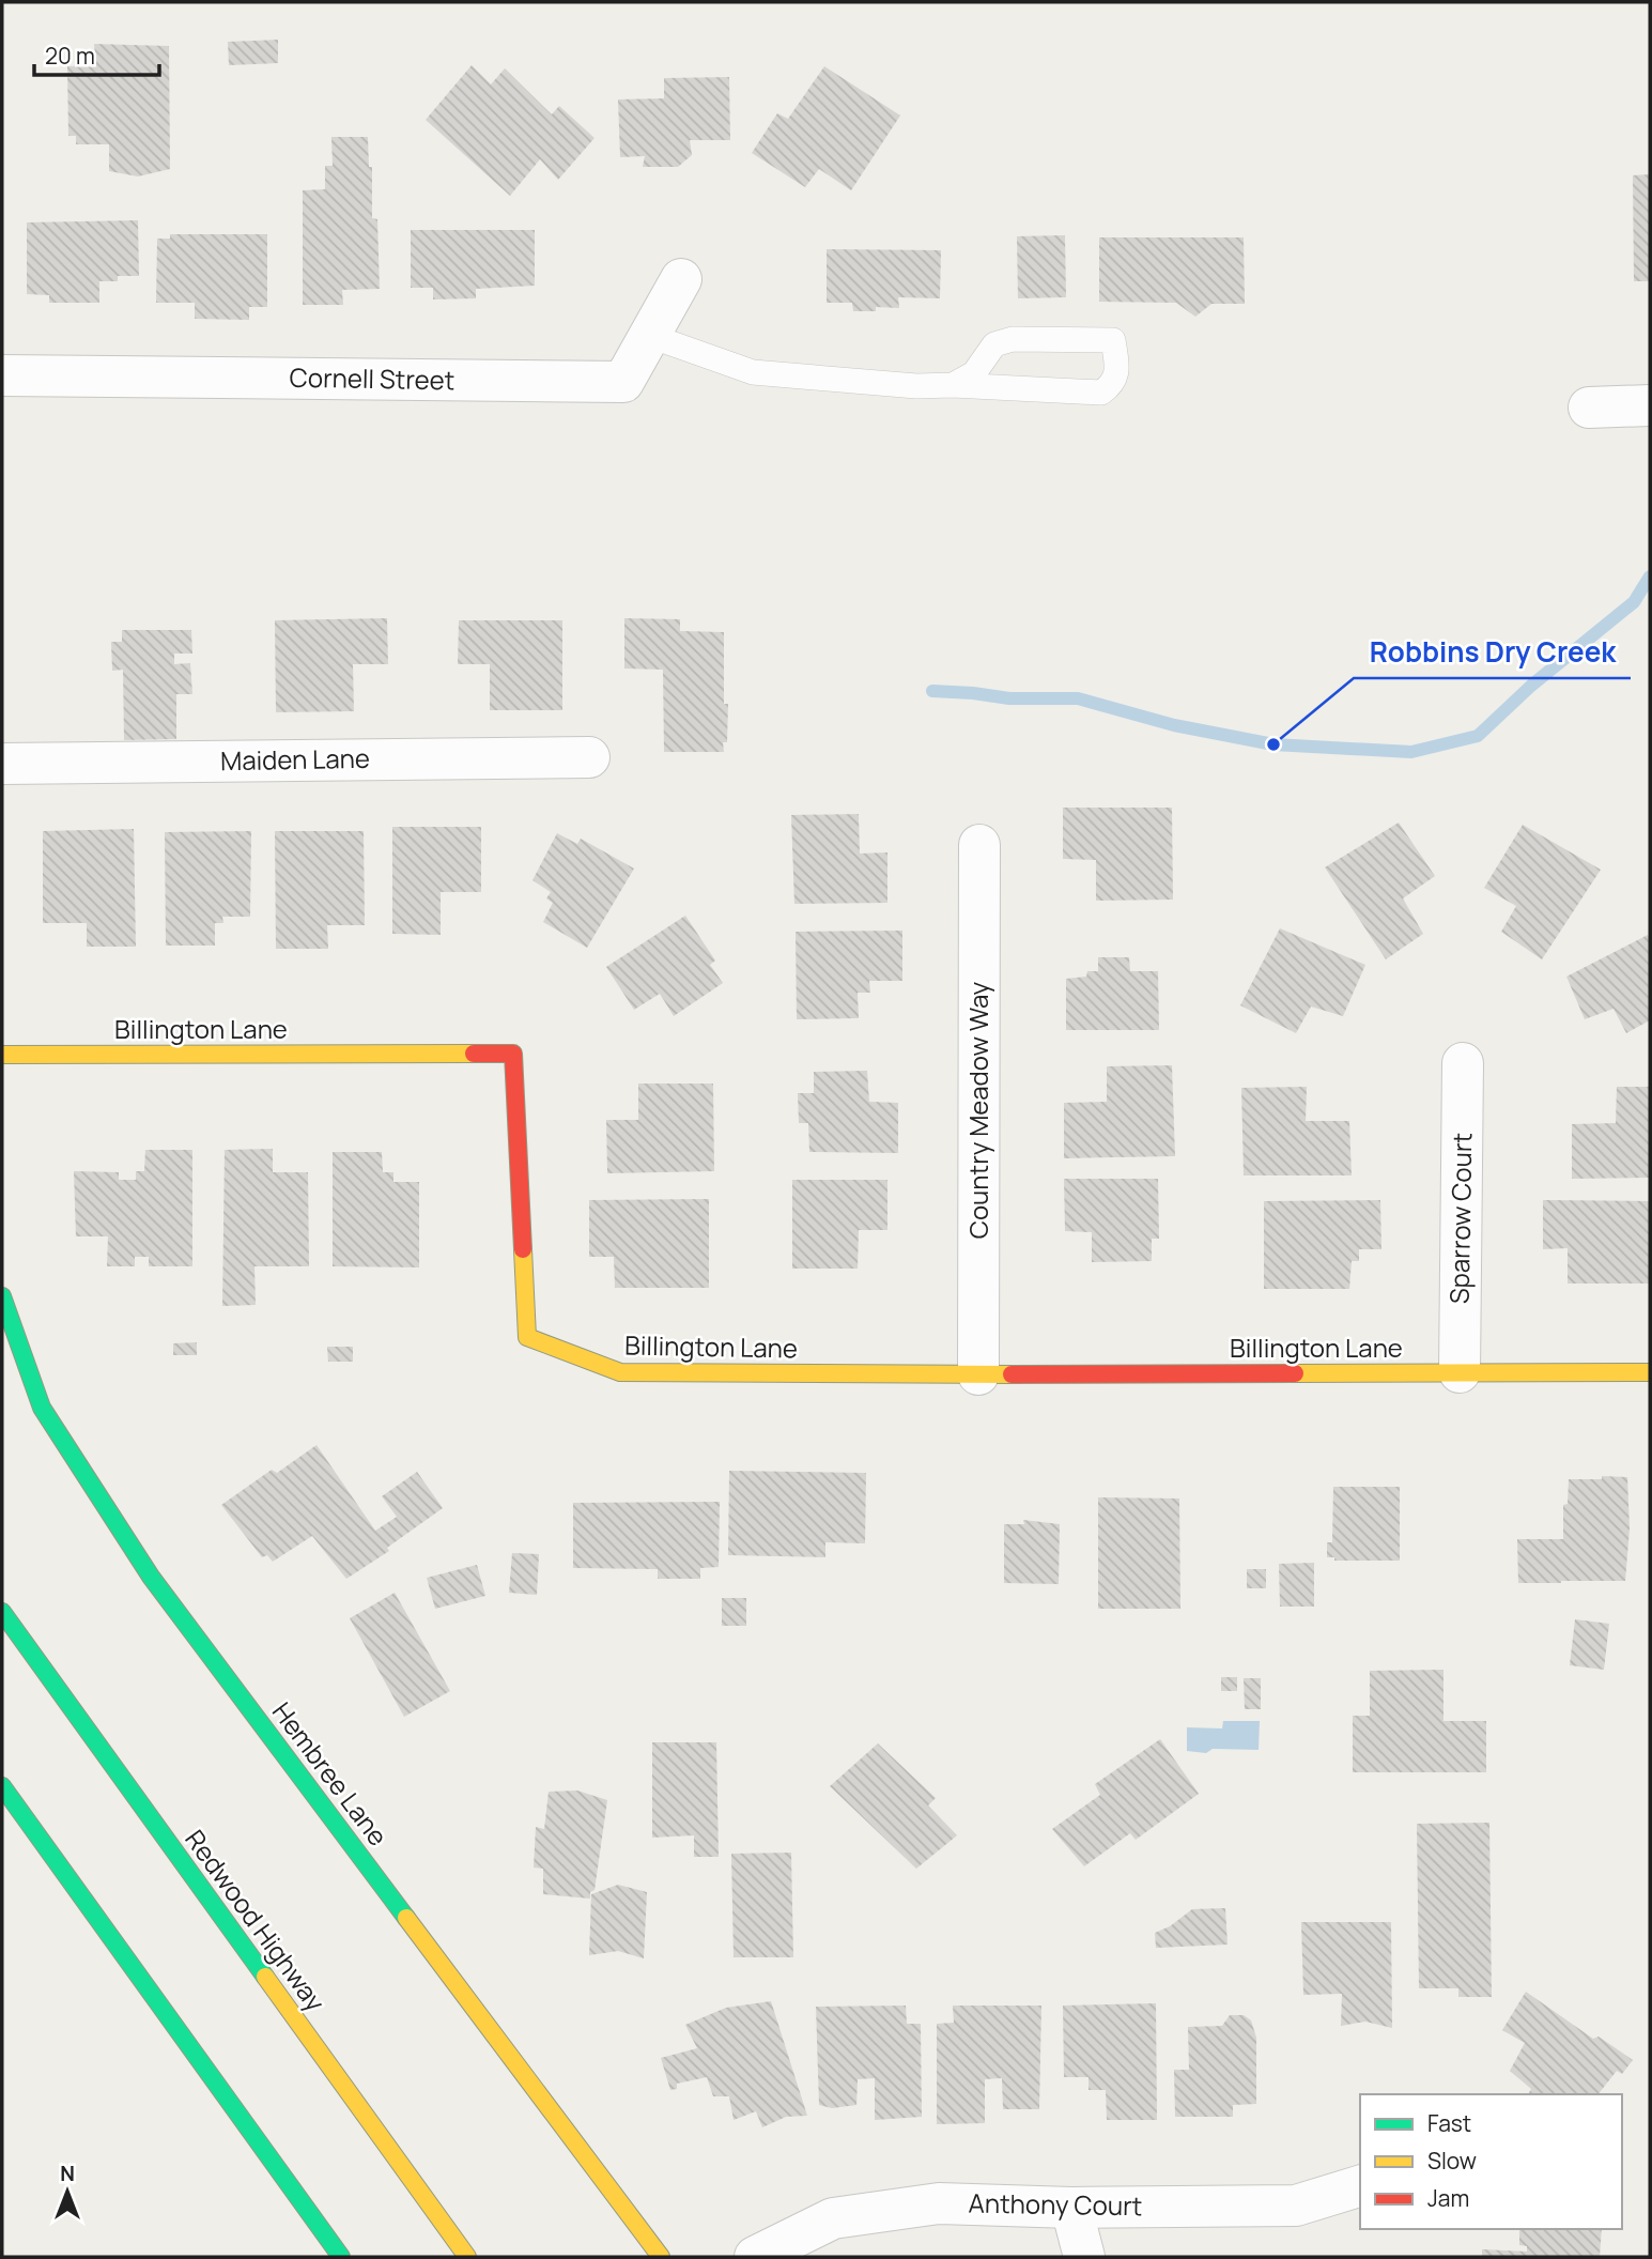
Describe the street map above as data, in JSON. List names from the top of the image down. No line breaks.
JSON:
{"streets":{"main road":["Billington Lane","Hembree Lane","Redwood Highway"],"street":["Cornell Street","Maiden Lane","Country Meadow Way","Sparrow Court","Anthony Court"]},"crossings":[["Billington Lane","Country Meadow Way"],["Billington Lane","Sparrow Court"]],"places":["Robbins Dry Creek"],"legend":["Fast","Slow","Jam"],"scale_bar":"20 m","north":"top"}
